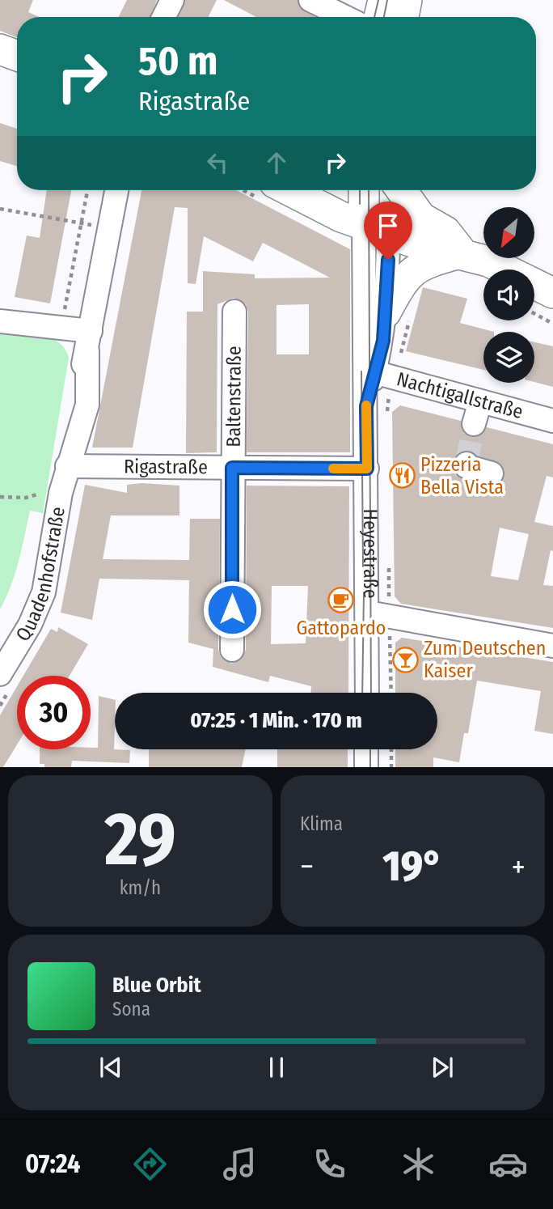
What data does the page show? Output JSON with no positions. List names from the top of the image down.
{
  "streets": {
    "main road": ["Heyestraße"],
    "street": [
      "Nachtigallstraße",
      "Baltenstraße",
      "Rigastraße",
      "Quadenhofstraße"
    ]
  },
  "crossings": [
    ["Nachtigallstraße", "Heyestraße"],
    ["Baltenstraße", "Rigastraße"],
    ["Rigastraße", "Heyestraße"],
    ["Rigastraße", "Quadenhofstraße"]
  ],
  "places": {
    "restaurant": ["Pizzeria Bella Vista"],
    "cafe": ["Gattopardo"],
    "bar": ["Zum Deutschen Kaiser"]
  },
  "north": "bottom left",
  "page": {
    "turn": ["50 m", "Rigastraße"],
    "limit": "30",
    "trip": "07:25 · 1 Min. · 170 m",
    "tile": [
      ["29", "km/h"],
      "Klima"
    ],
    "heat": ["−", "19°", "+"],
    "song": ["Blue Orbit", "Sona"],
    "tabs": "07:24"
  }
}
